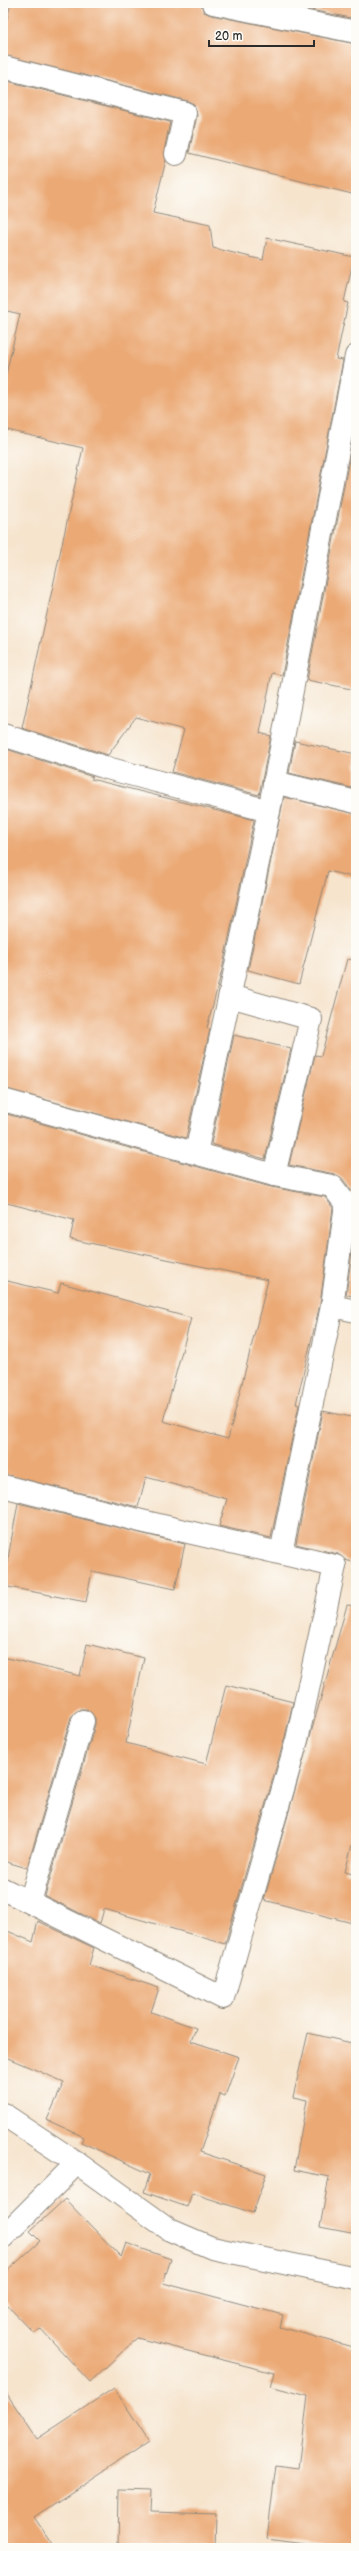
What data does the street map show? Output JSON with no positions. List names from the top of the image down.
{
  "scale_bar": "20 m"
}
